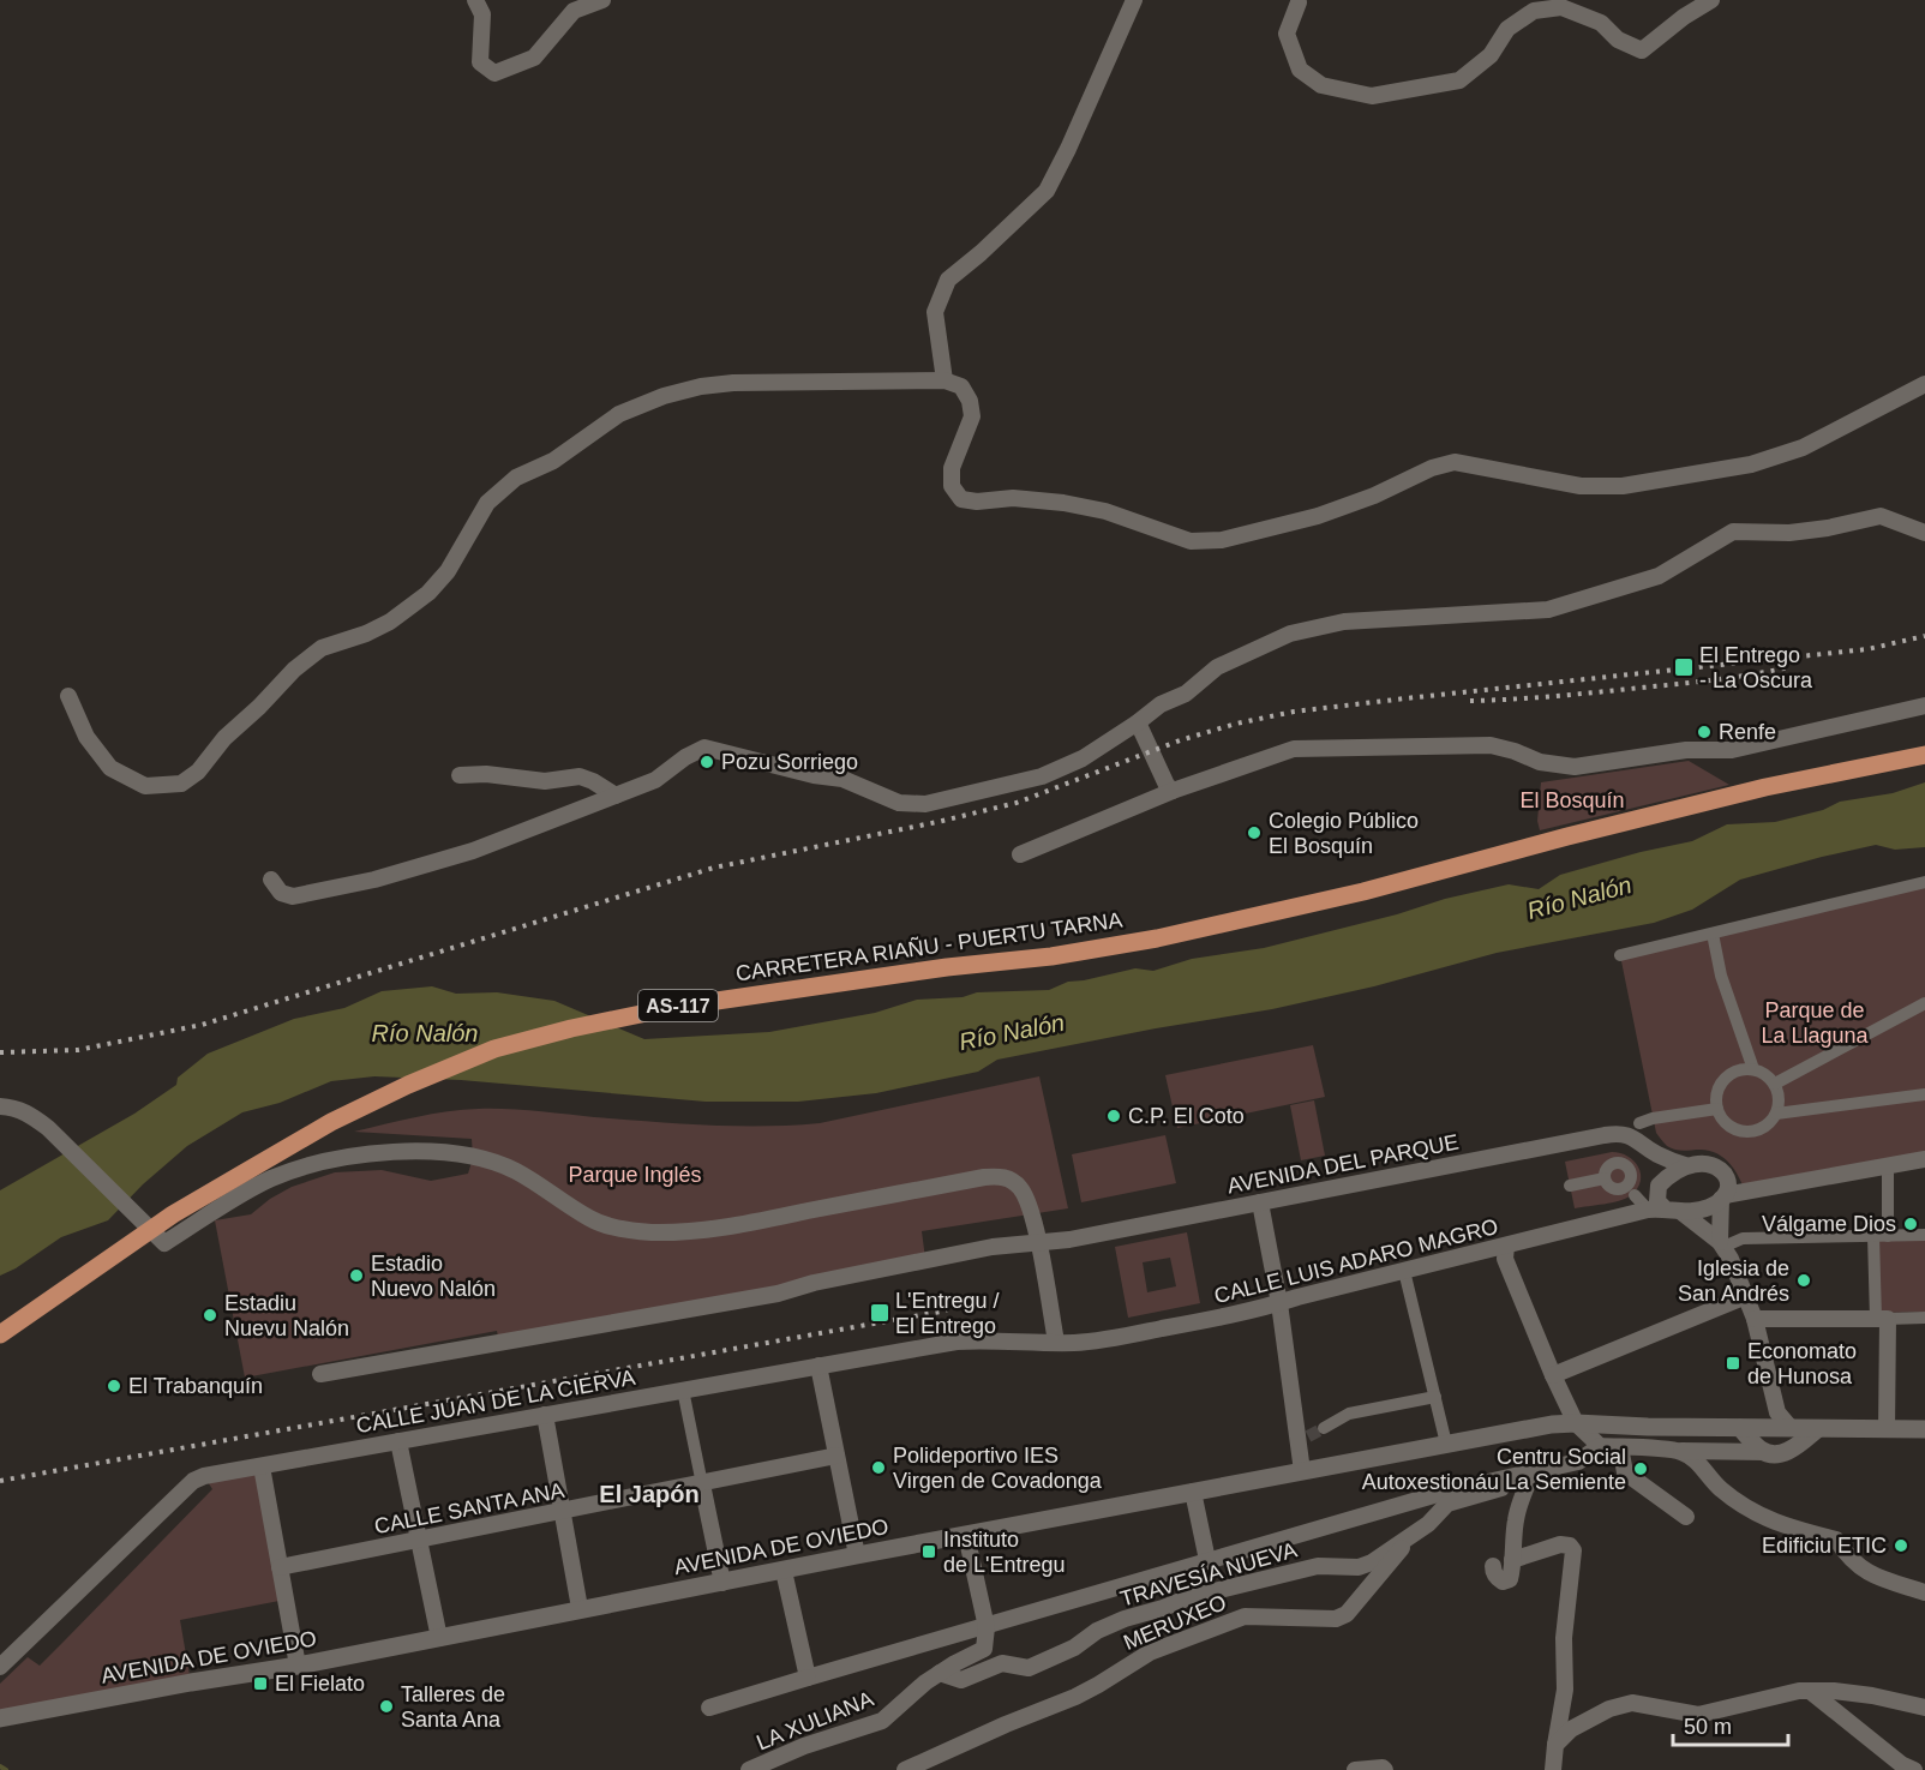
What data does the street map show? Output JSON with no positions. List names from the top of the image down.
{
  "streets": {
    "main road": ["CARRETERA RIAÑU - PUERTU TARNA", "AS-117"],
    "street": [
      "AVENIDA DEL PARQUE",
      "CALLE LUIS ADARO MAGRO",
      "CALLE JUAN DE LA CIERVA",
      "CALLE SANTA ANA",
      "AVENIDA DE OVIEDO",
      "TRAVESÍA NUEVA",
      "MERUXEO",
      "LA XULIANA"
    ]
  },
  "crossings": [
    ["AVENIDA DEL PARQUE", "CALLE LUIS ADARO MAGRO"],
    ["CALLE LUIS ADARO MAGRO", "CALLE JUAN DE LA CIERVA"],
    ["TRAVESÍA NUEVA", "MERUXEO"],
    ["TRAVESÍA NUEVA", "LA XULIANA"]
  ],
  "districts": ["El Japón"],
  "water": ["Río Nalón"],
  "parks": ["El Bosquín", "Parque de La Llaguna", "Parque Inglés"],
  "places": {
    "transit": [
      "El Entrego - La Oscura",
      "L'Entregu / El Entrego",
      "Economato de Hunosa",
      "Instituto de L'Entregu",
      "El Fielato"
    ],
    "other": [
      "Renfe",
      "Pozu Sorriego",
      "Colegio Público El Bosquín",
      "C.P. El Coto",
      "Válgame Dios",
      "Estadio Nuevo Nalón",
      "Iglesia de San Andrés",
      "Estadiu Nuevu Nalón",
      "El Trabanquín",
      "Polideportivo IES Virgen de Covadonga",
      "Centru Social Autoxestionáu La Semiente",
      "Edificiu ETIC",
      "Talleres de Santa Ana"
    ]
  },
  "scale_bar": "50 m"
}
